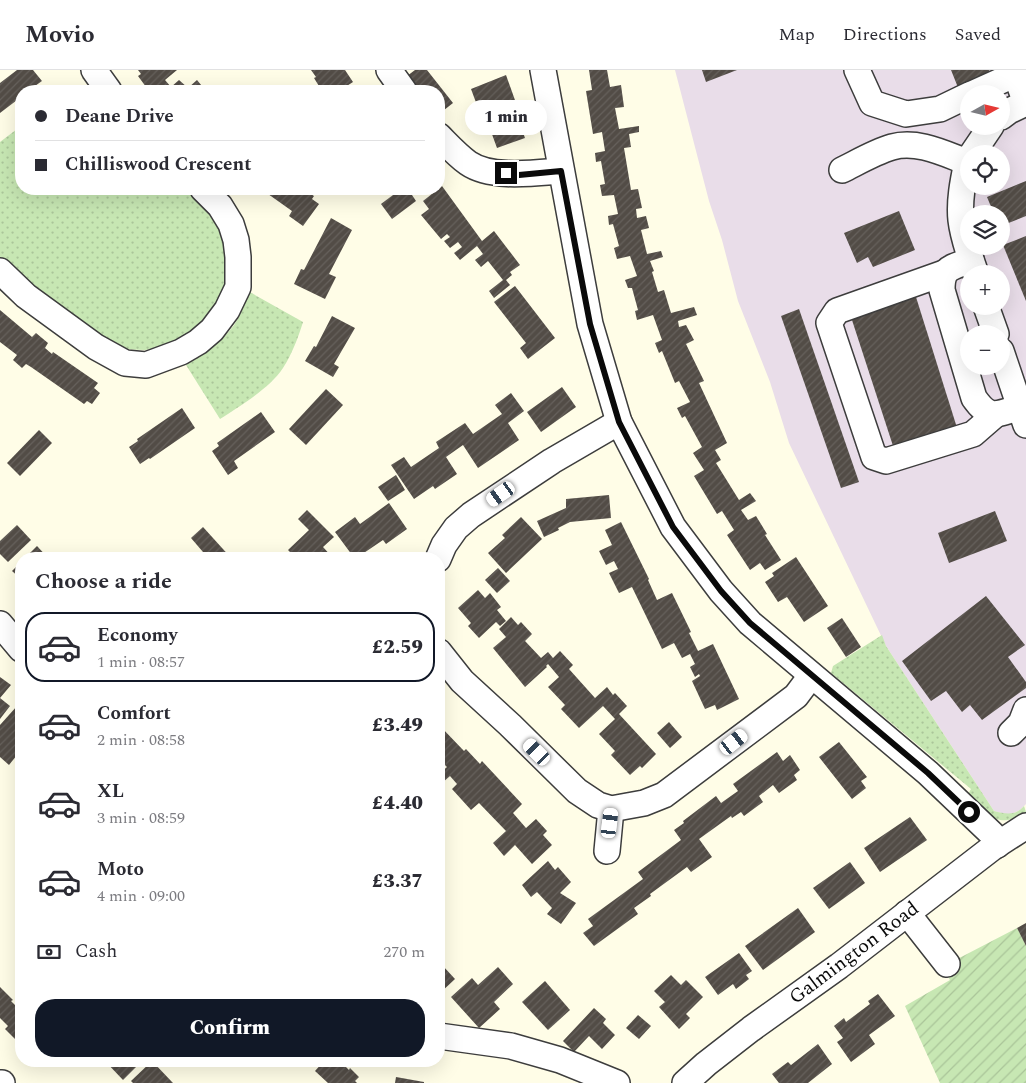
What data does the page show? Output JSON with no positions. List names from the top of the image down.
{
  "streets": {
    "street": ["Galmington Road"]
  },
  "north": "right",
  "page": {
    "header": "Movio",
    "nav": ["Map", "Directions", "Saved"],
    "map_buttons": ["+", "−"],
    "banner": ["Deane Drive", "Chilliswood Crescent"],
    "bubble": "1 min",
    "heading": "Choose a ride",
    "list": [
      {
        "name": "Economy",
        "note": "1 min · 08:57",
        "value": "£2.59"
      },
      {
        "name": "Comfort",
        "note": "2 min · 08:58",
        "value": "£3.49"
      },
      {
        "name": "XL",
        "note": "3 min · 08:59",
        "value": "£4.40"
      },
      {
        "name": "Moto",
        "note": "4 min · 09:00",
        "value": "£3.37"
      }
    ],
    "pay": ["Cash", "270 m"],
    "buttons": "Confirm"
  }
}
